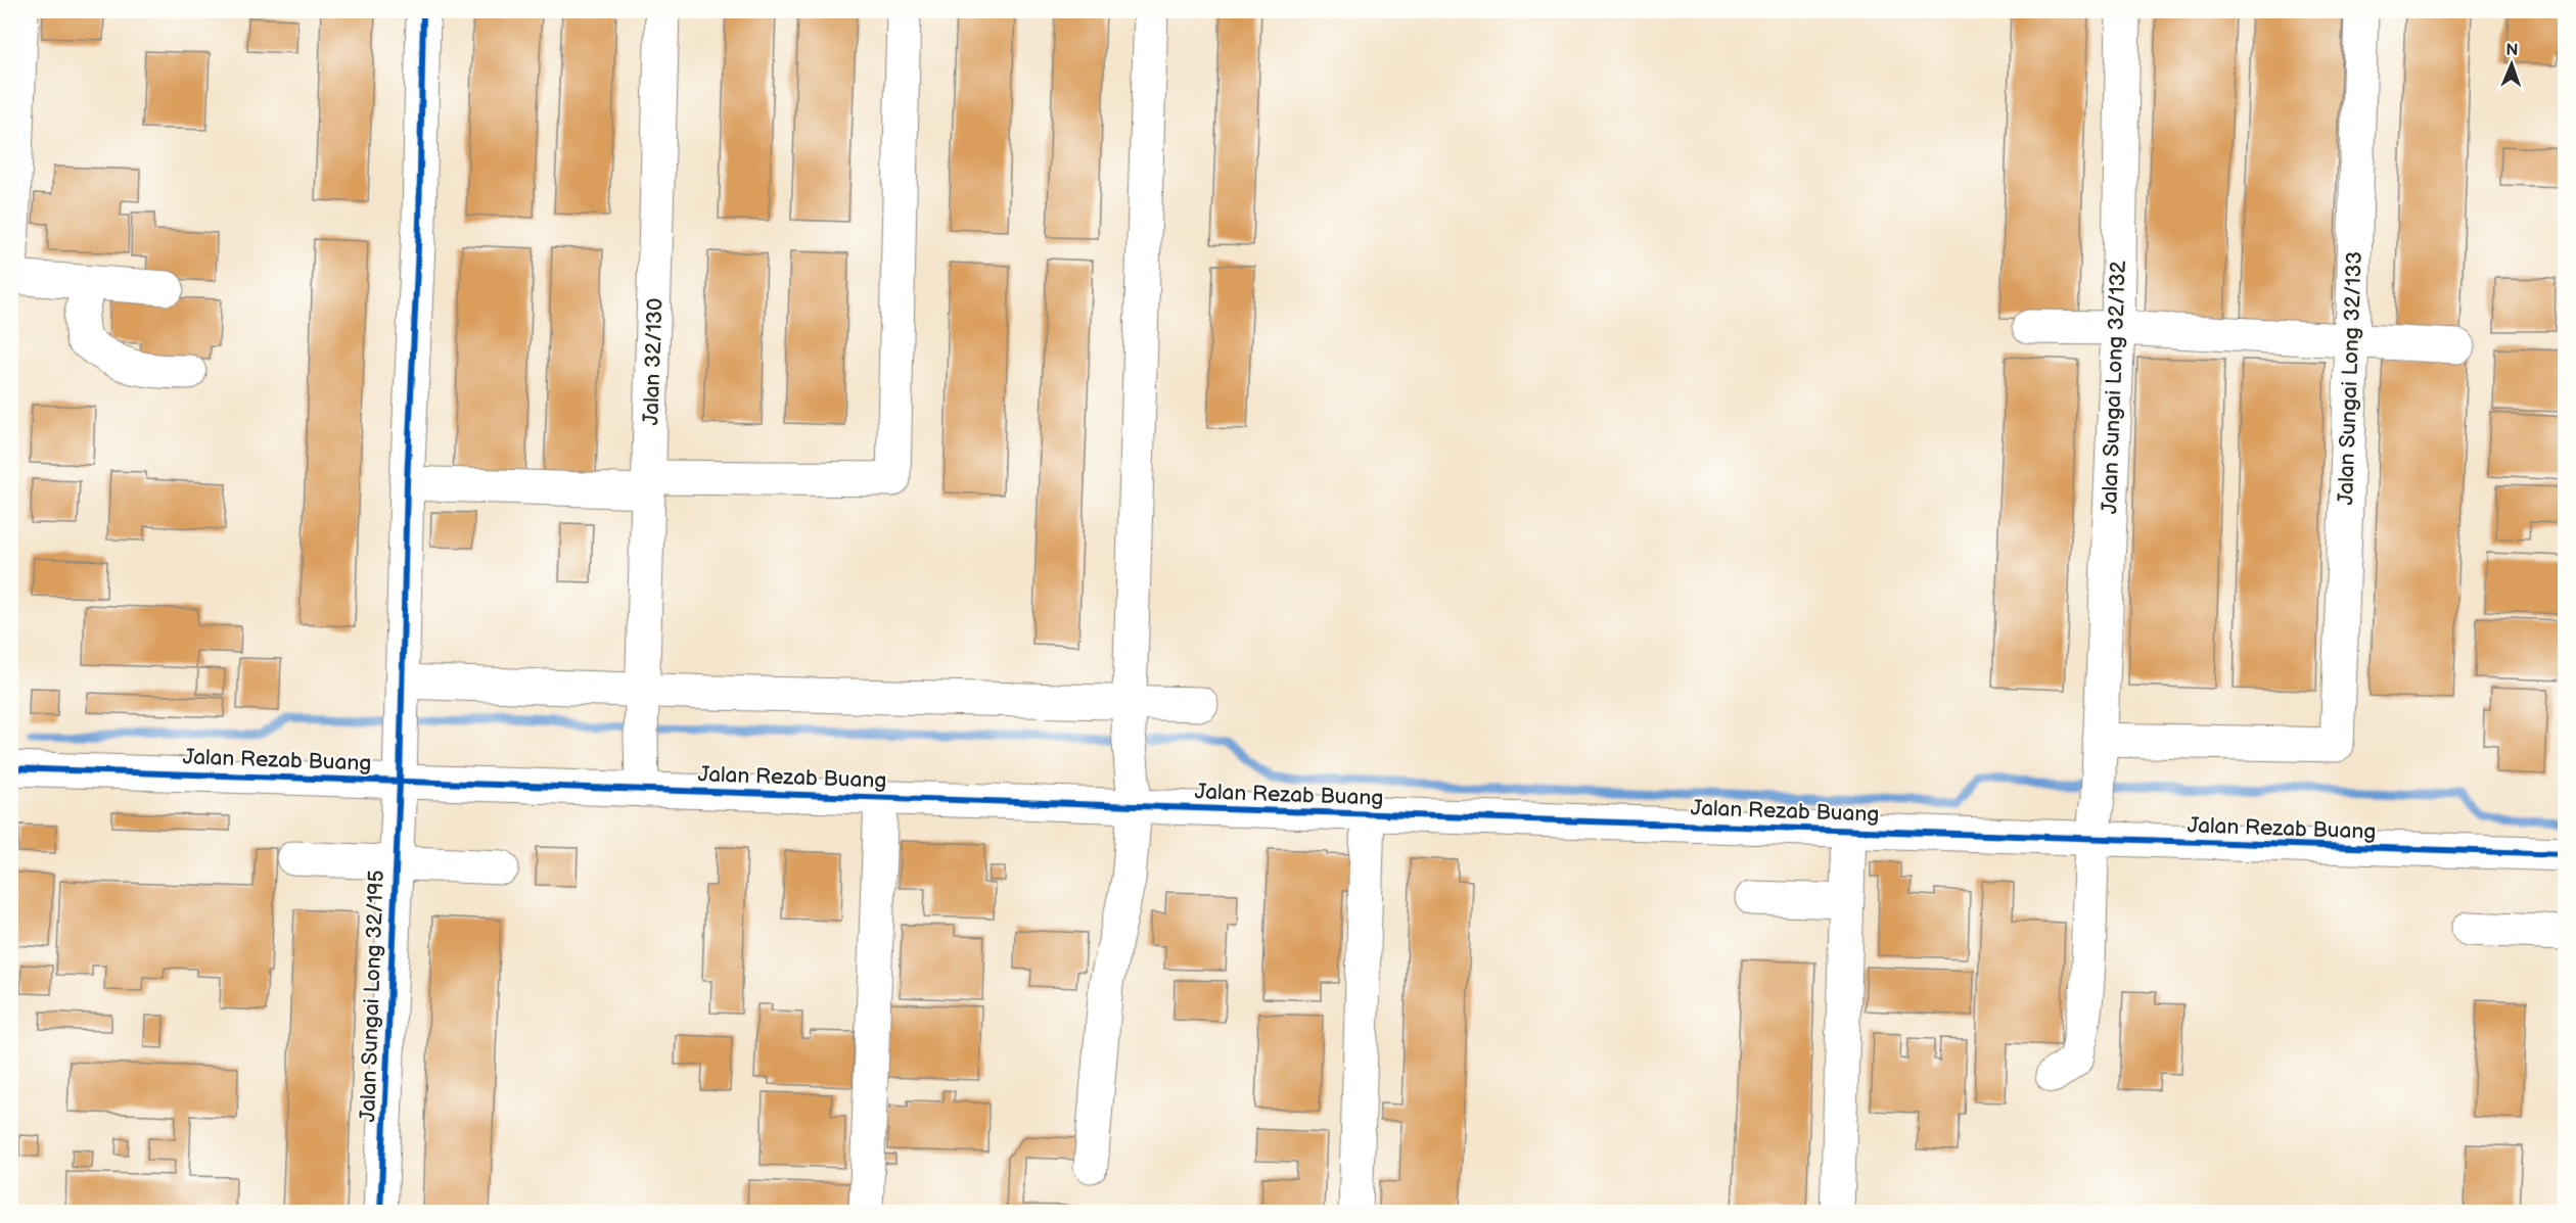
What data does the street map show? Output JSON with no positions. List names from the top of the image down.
{
  "streets": {
    "street": [
      "Jalan 32/130",
      "Jalan Sungai Long 32/133",
      "Jalan Sungai Long 32/132",
      "Jalan Rezab Buang",
      "Jalan Sungai Long 32/195"
    ]
  },
  "crossings": [
    ["Jalan 32/130", "Jalan Rezab Buang"],
    ["Jalan Sungai Long 32/133", "Jalan Sungai Long 32/132"],
    ["Jalan Sungai Long 32/132", "Jalan Rezab Buang"],
    ["Jalan Rezab Buang", "Jalan Sungai Long 32/195"]
  ],
  "north": "top"
}
